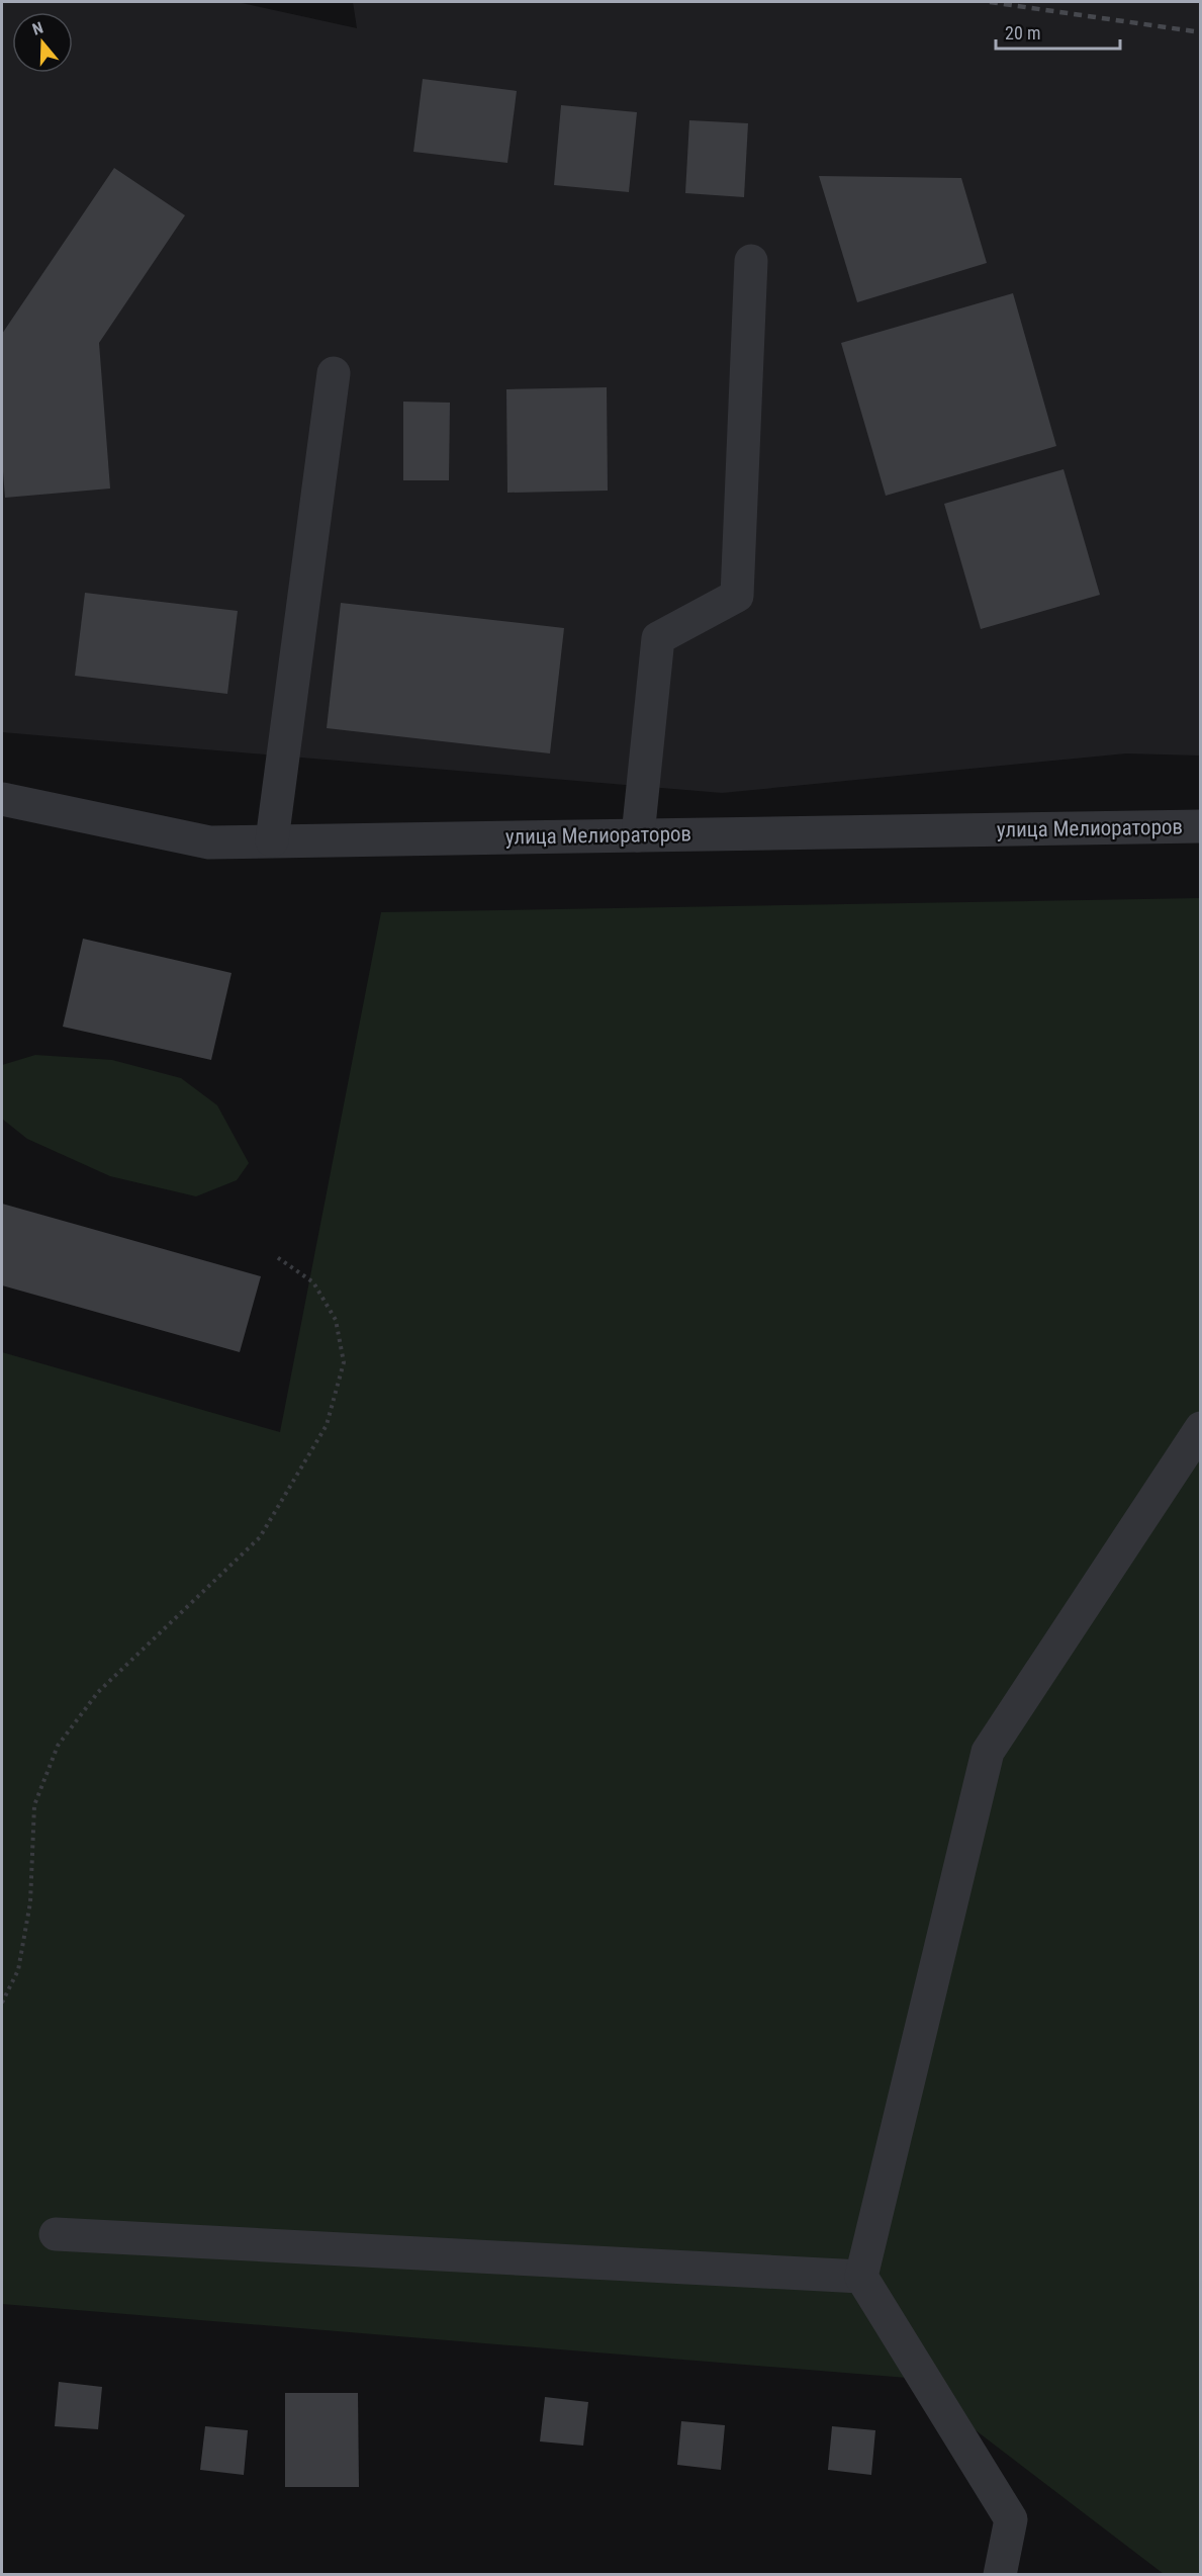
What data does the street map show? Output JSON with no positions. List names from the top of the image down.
{
  "streets": {
    "street": ["улица Мелиораторов"]
  },
  "scale_bar": "20 m",
  "north": "top"
}
